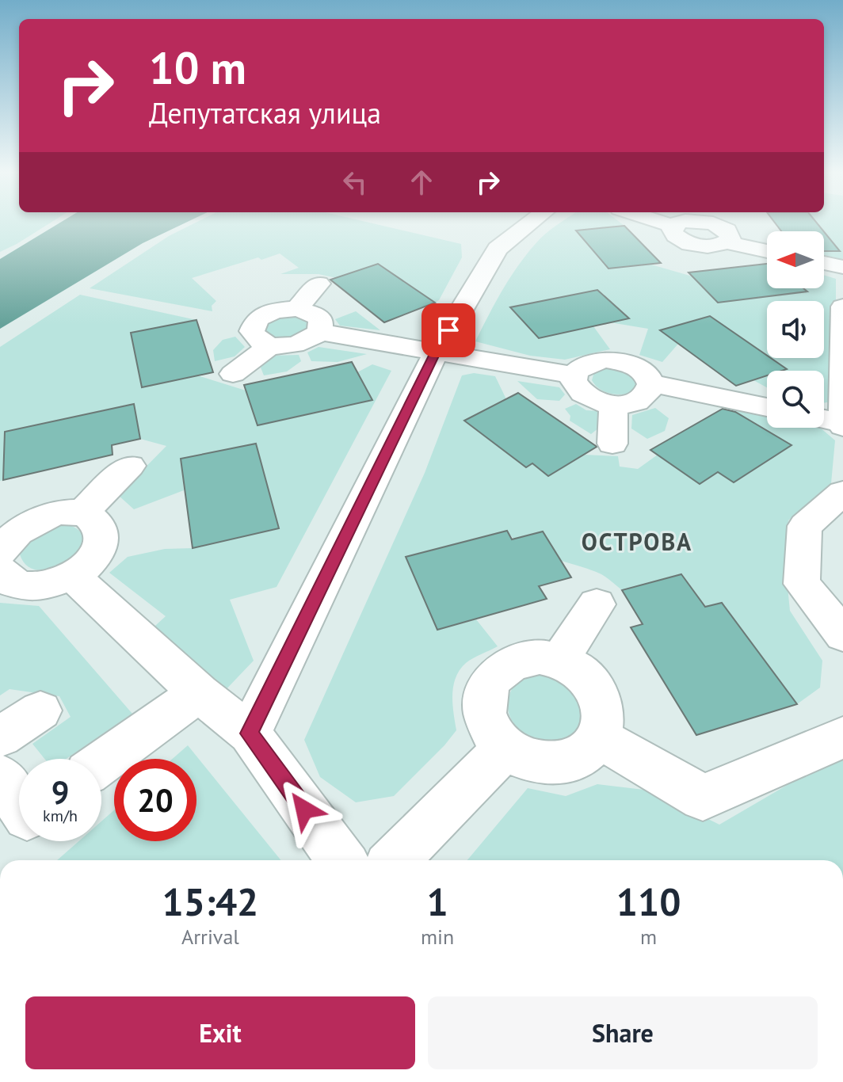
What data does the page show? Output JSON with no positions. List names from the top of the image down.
{
  "districts": ["ОСТРОВА"],
  "north": "left",
  "page": {
    "turn": ["10 m", "Депутатская улица"],
    "speed": "9 km/h",
    "limit": "20",
    "eta": [
      "15:42",
      "Arrival",
      "1",
      "min",
      "110",
      "m"
    ],
    "buttons": ["Exit", "Share"]
  }
}
